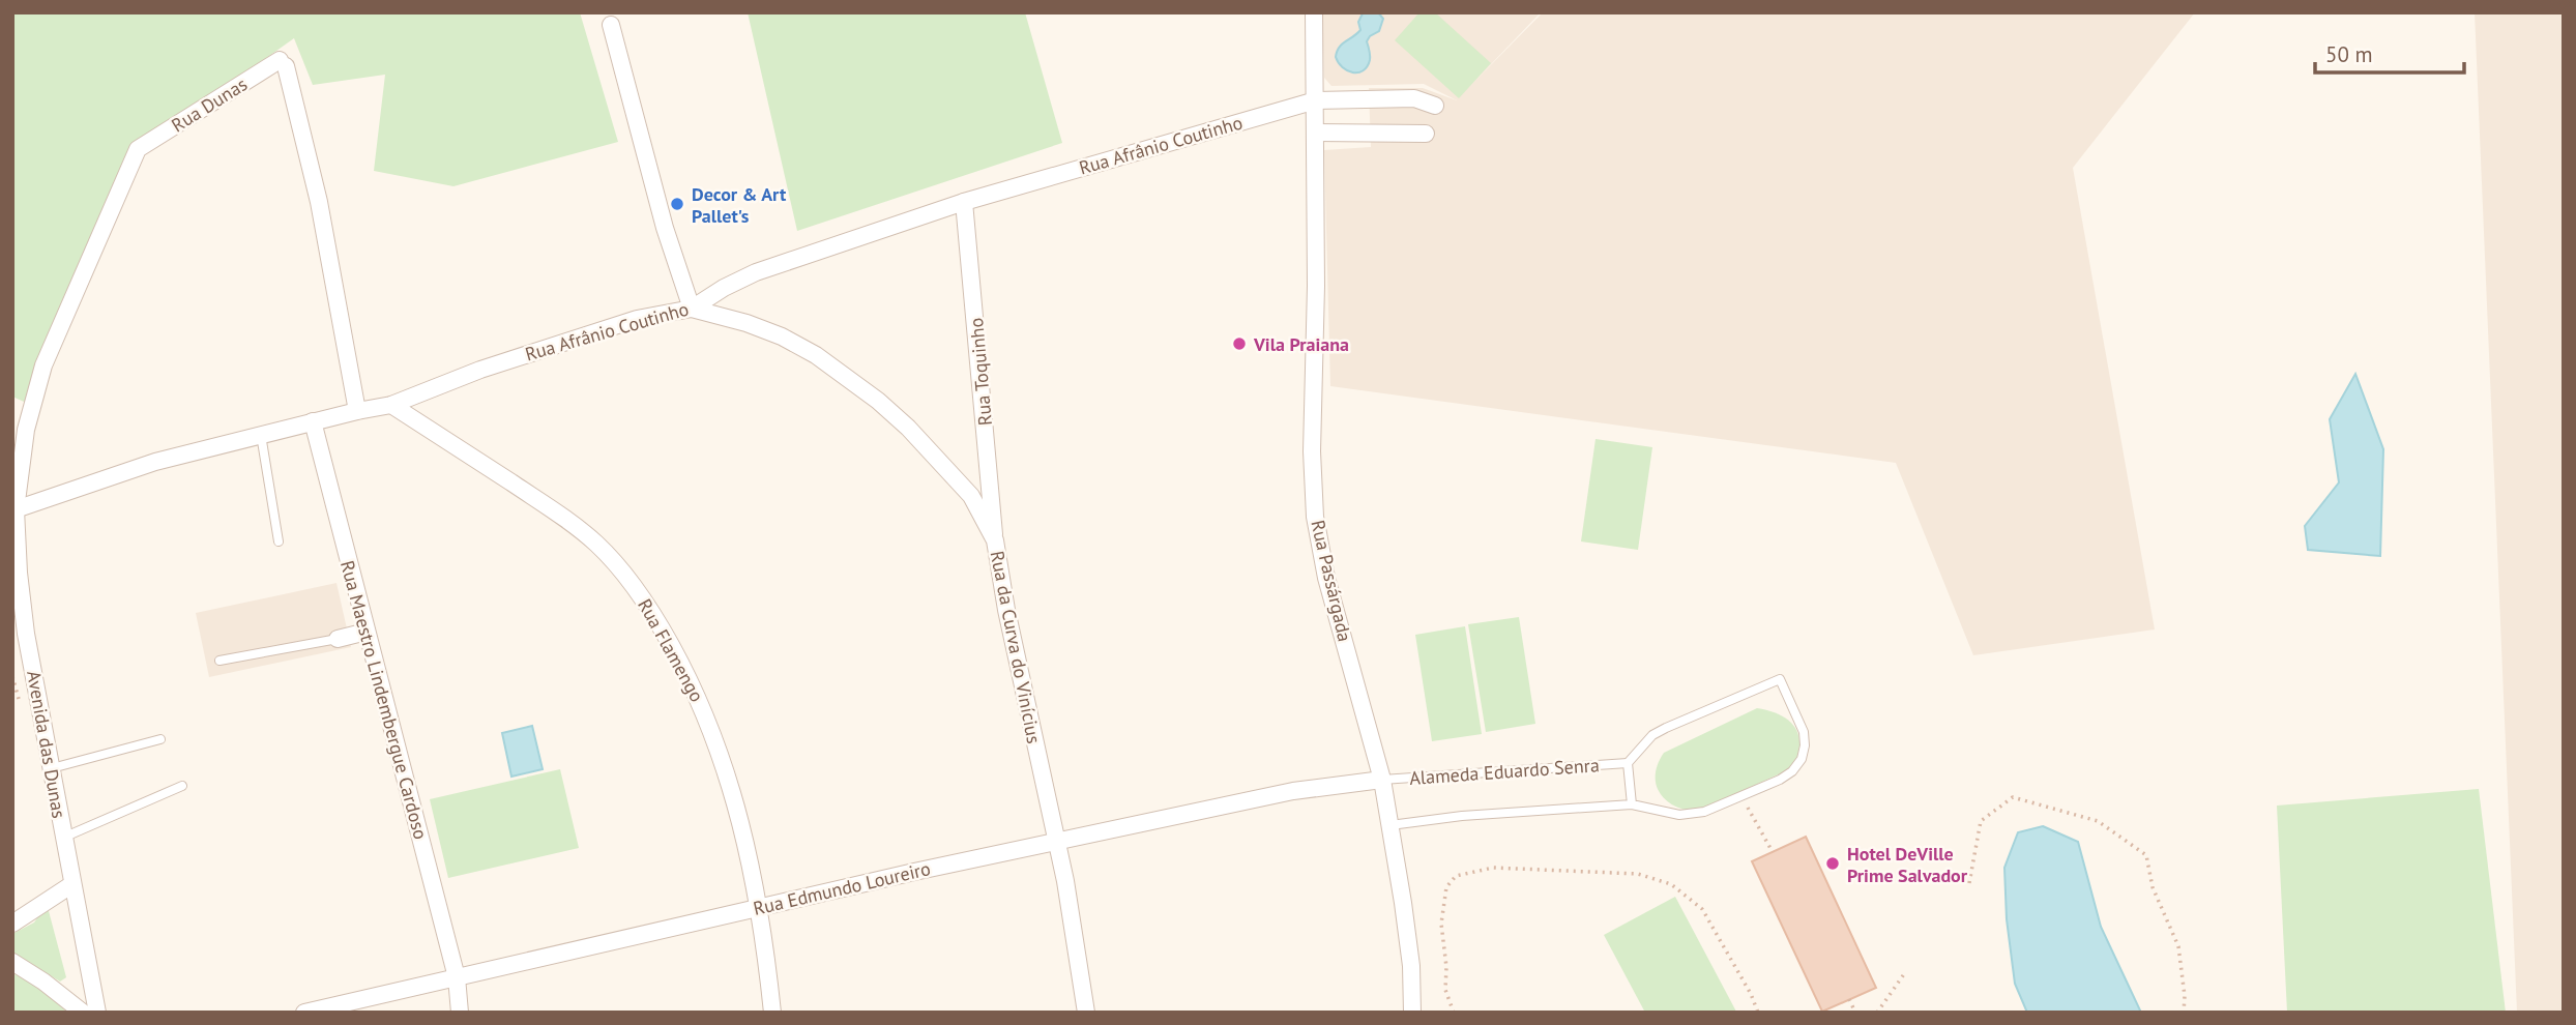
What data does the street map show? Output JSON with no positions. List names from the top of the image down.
{
  "streets": {
    "street": [
      "Rua Dunas",
      "Rua Afrânio Coutinho",
      "Rua Toquinho",
      "Rua Passárgada",
      "Rua da Curva do Vinícius",
      "Rua Flamengo",
      "Rua Maestro Lindembergue Cardoso",
      "Avenida das Dunas",
      "Rua Edmundo Loureiro"
    ],
    "lane": ["Alameda Eduardo Senra"]
  },
  "crossings": [
    ["Rua Dunas", "Rua Afrânio Coutinho"],
    ["Rua Dunas", "Avenida das Dunas"],
    ["Rua Afrânio Coutinho", "Rua Toquinho"],
    ["Rua Afrânio Coutinho", "Rua Passárgada"],
    ["Rua Afrânio Coutinho", "Rua da Curva do Vinícius"],
    ["Rua Afrânio Coutinho", "Rua Flamengo"],
    ["Rua Afrânio Coutinho", "Rua Maestro Lindembergue Cardoso"],
    ["Rua Afrânio Coutinho", "Avenida das Dunas"],
    ["Rua Toquinho", "Rua da Curva do Vinícius"],
    ["Rua Passárgada", "Alameda Eduardo Senra"],
    ["Rua Passárgada", "Rua Edmundo Loureiro"],
    ["Rua da Curva do Vinícius", "Rua Edmundo Loureiro"],
    ["Rua Flamengo", "Rua Edmundo Loureiro"],
    ["Rua Maestro Lindembergue Cardoso", "Rua Edmundo Loureiro"],
    ["Alameda Eduardo Senra", "Rua Edmundo Loureiro"]
  ],
  "places": ["Decor & Art Pallet's", "Vila Praiana", "Hotel DeVille Prime Salvador"],
  "scale_bar": "50 m"
}
